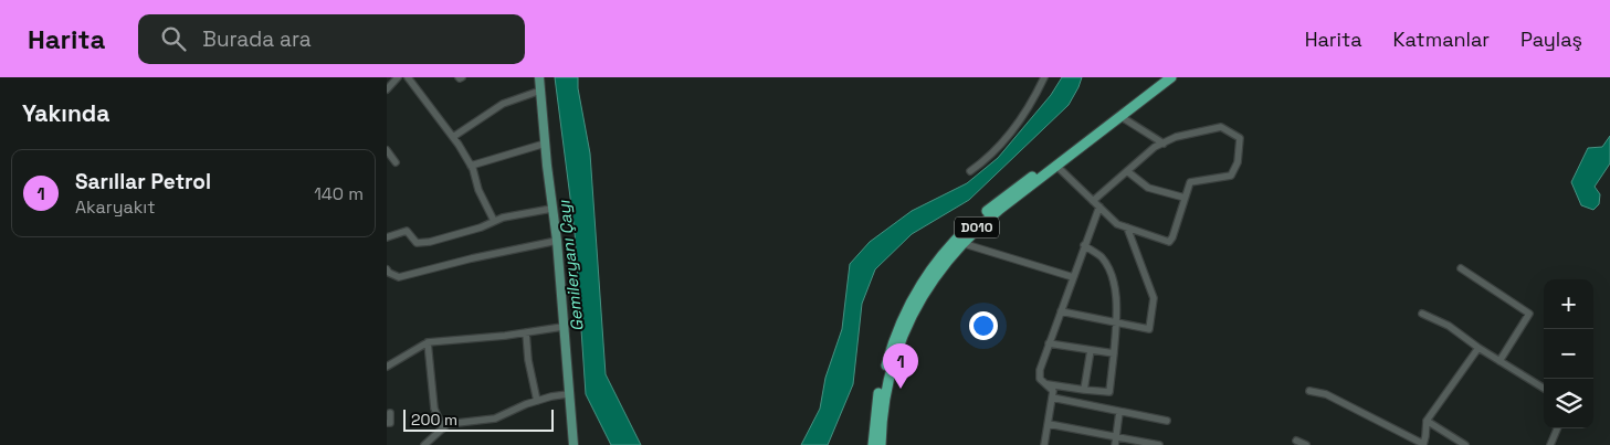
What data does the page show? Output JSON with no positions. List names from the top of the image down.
{
  "streets": {
    "highway": ["D010"]
  },
  "water": ["Gemileryanı Çayı"],
  "scale_bar": "200 m",
  "page": {
    "header": "Harita",
    "search": "Burada ara",
    "nav": ["Harita", "Katmanlar", "Paylaş"],
    "heading": "Yakında",
    "list": [
      {
        "mark": "1",
        "name": "Sarıllar Petrol",
        "note": "Akaryakıt",
        "value": "140 m"
      }
    ],
    "map_buttons": ["+", "−"],
    "pins": "1",
    "scale": "200 m"
  }
}
